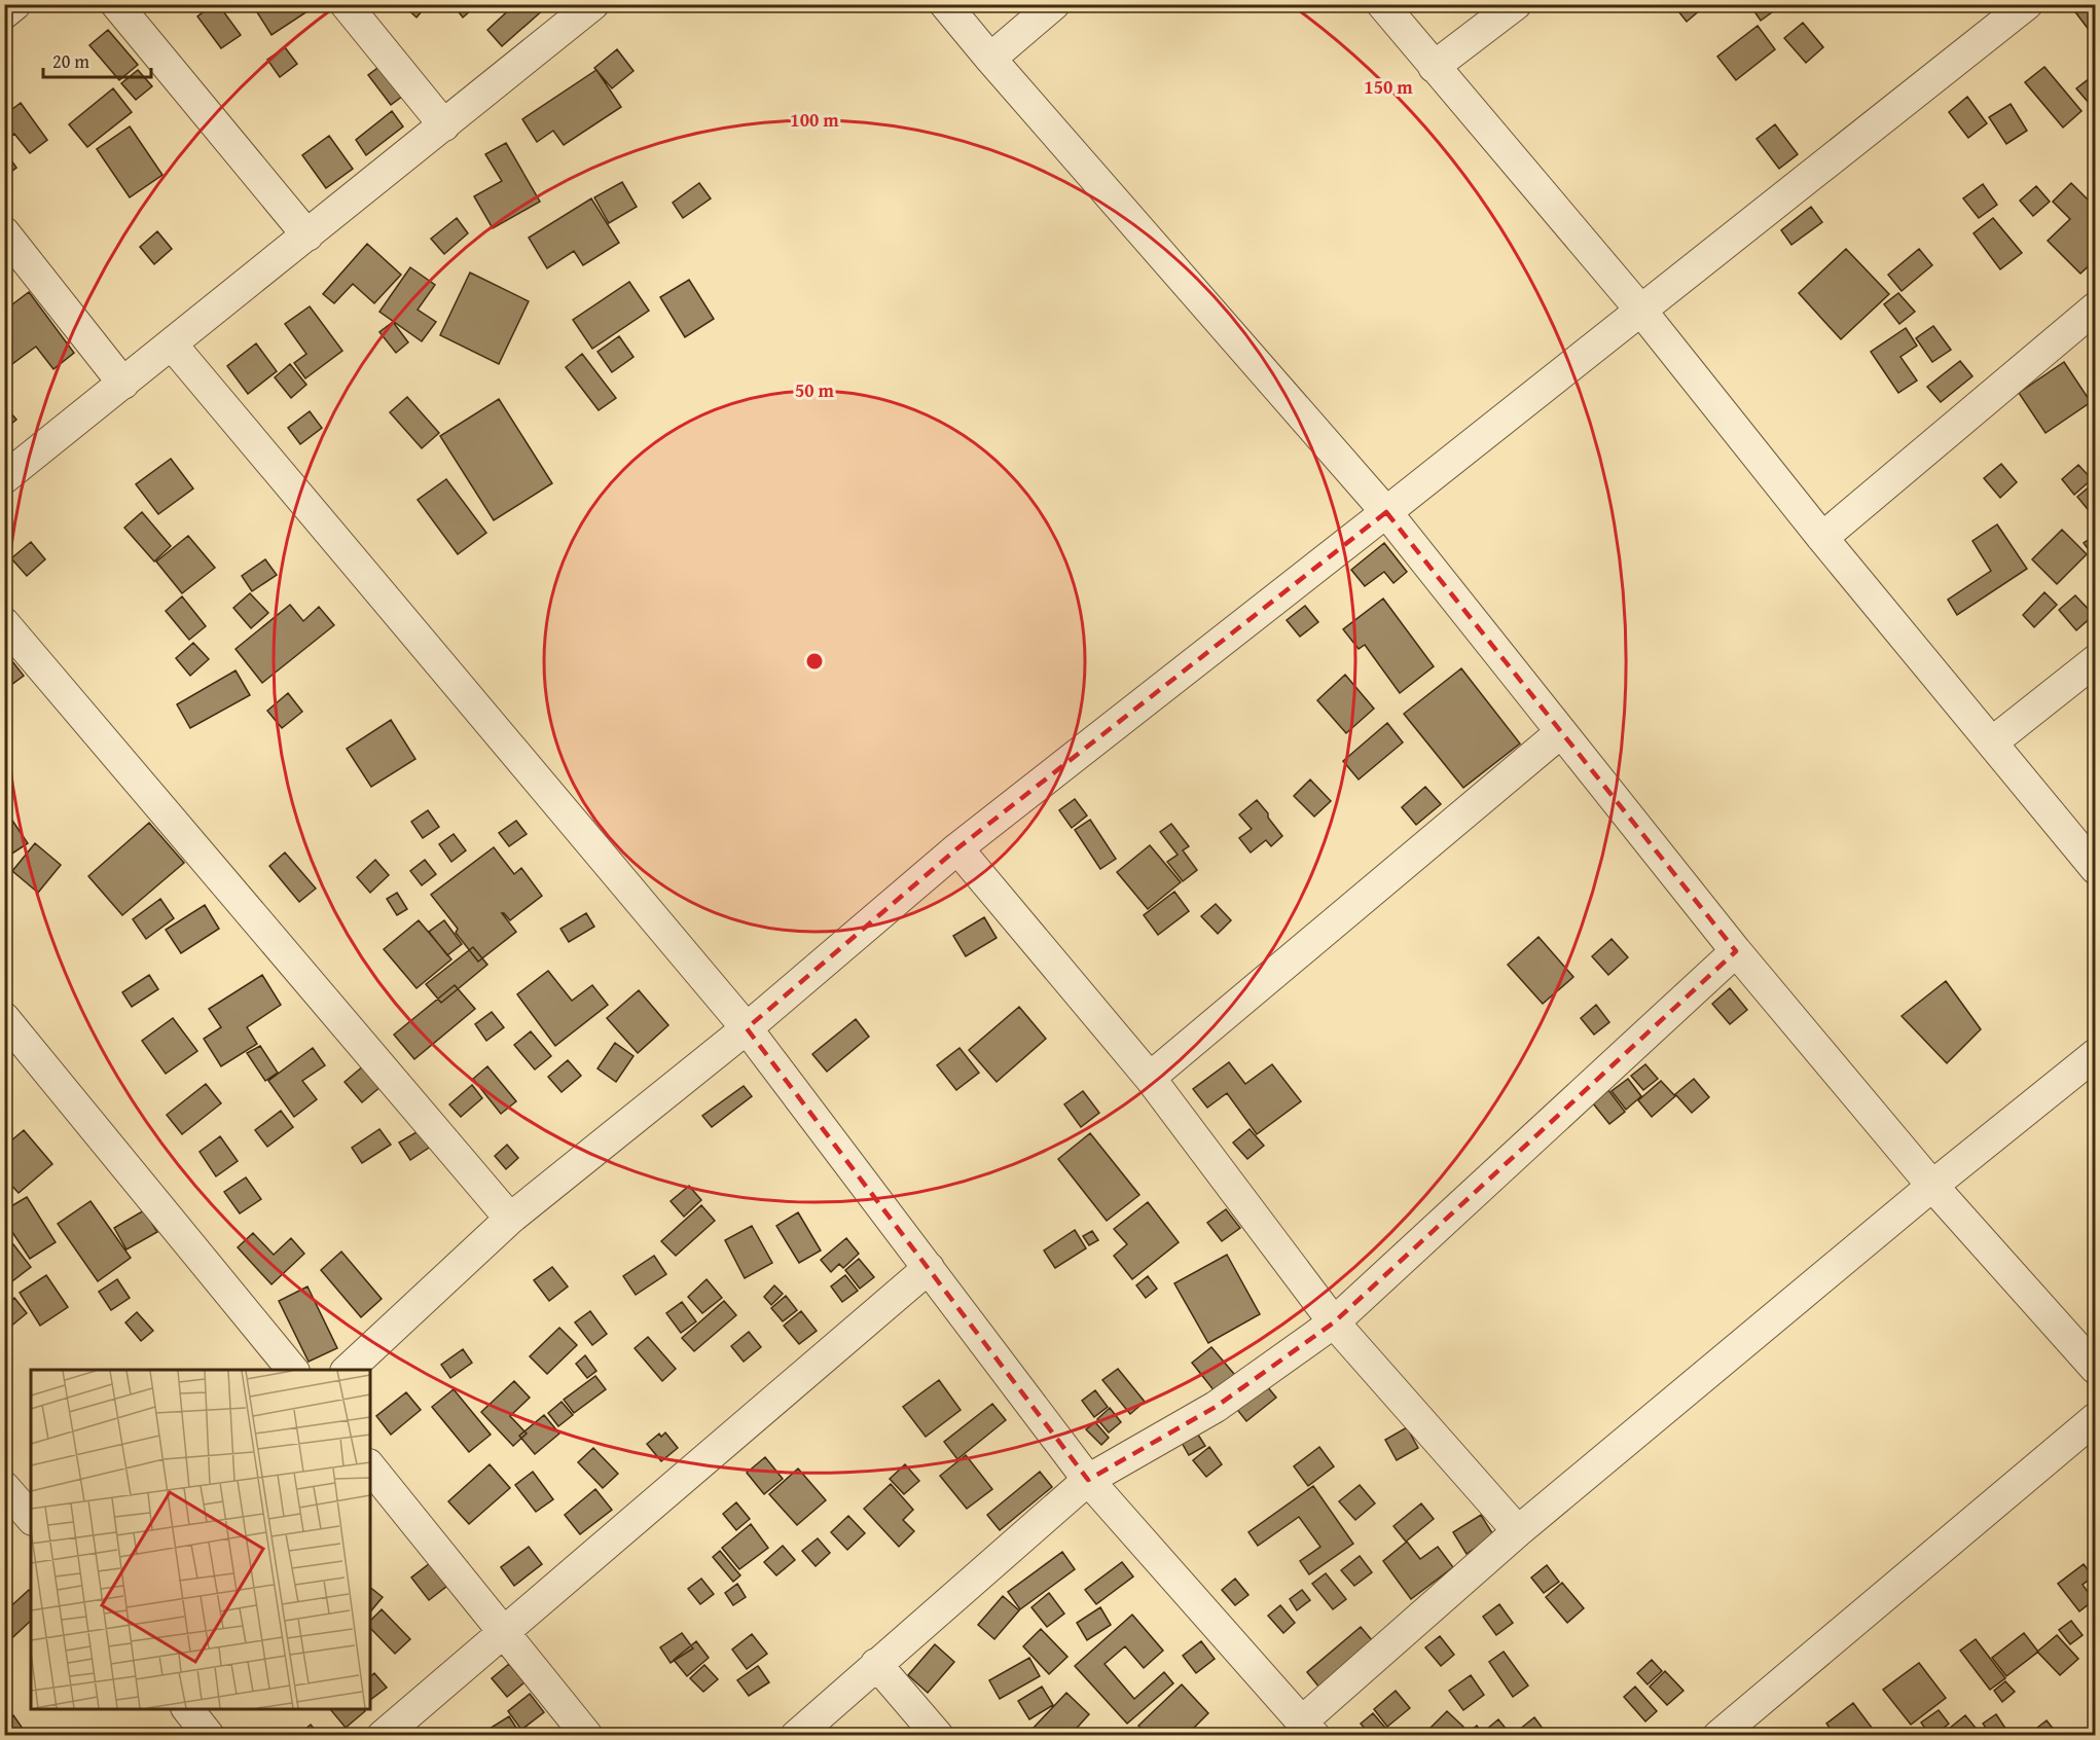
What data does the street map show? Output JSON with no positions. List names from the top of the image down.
{
  "scale_bar": "20 m",
  "rings": ["150 m", "100 m", "50 m"]
}
